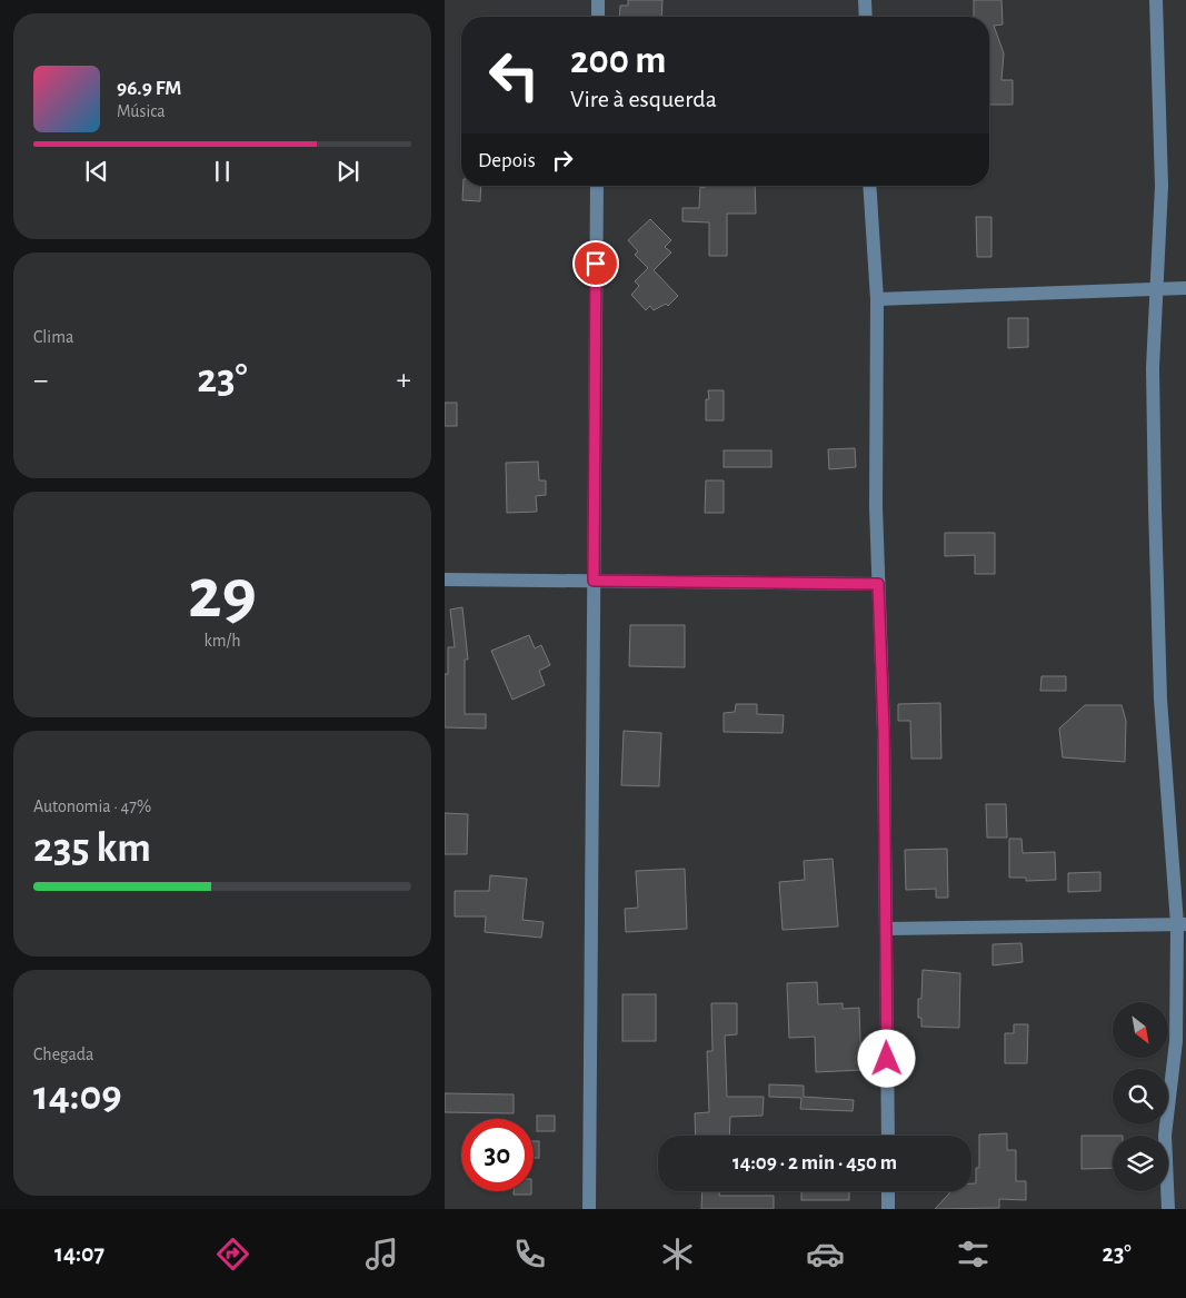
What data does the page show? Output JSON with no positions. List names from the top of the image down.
{
  "north": "bottom right",
  "page": {
    "turn": ["200 m", "Vire à esquerda"],
    "song": ["96.9 FM", "Música"],
    "then": "Depois",
    "tile": [
      "Clima",
      ["29", "km/h"],
      ["Autonomia · 47%", "235 km"],
      ["Chegada", "14:09"]
    ],
    "heat": ["−", "23°", "+"],
    "limit": "30",
    "trip": "14:09 · 2 min · 450 m",
    "tabs": ["14:07", "23°"]
  }
}
